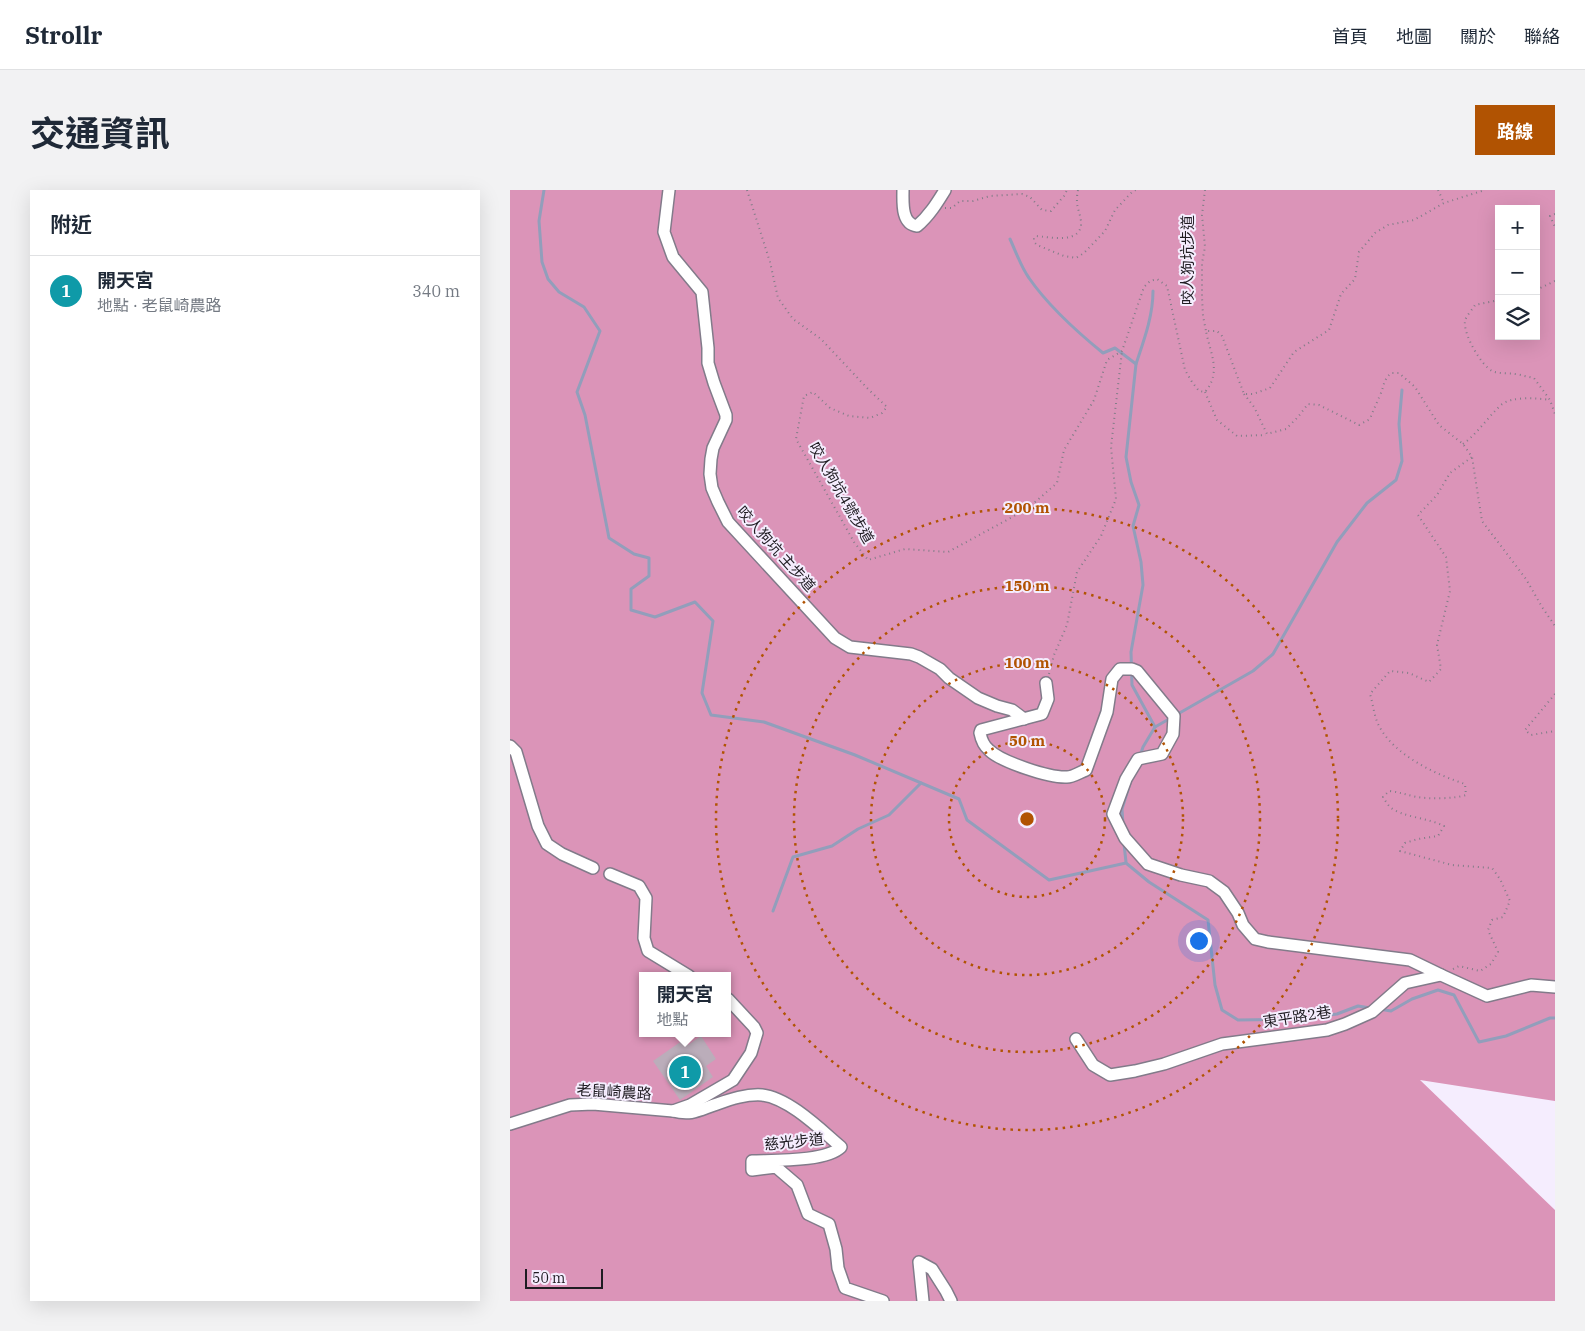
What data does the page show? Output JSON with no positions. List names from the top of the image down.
{
  "streets": {
    "street": [
      "咬人狗坑 主步道",
      "東平路2巷",
      "老鼠崎農路",
      "慈光步道"
    ],
    "path": ["咬人狗坑步道", "咬人狗坑4號步道"]
  },
  "crossings": [
    ["咬人狗坑步道", "咬人狗坑4號步道"],
    ["老鼠崎農路", "慈光步道"]
  ],
  "scale_bar": "50 m",
  "page": {
    "header": "Strollr",
    "nav": [
      "首頁",
      "地圖",
      "關於",
      "聯絡"
    ],
    "title": "交通資訊",
    "buttons": "路線",
    "heading": "附近",
    "map_buttons": ["+", "−"],
    "list": [
      {
        "mark": "1",
        "name": "開天宮",
        "note": "地點 · 老鼠崎農路",
        "value": "340 m"
      }
    ],
    "popup": ["開天宮", "地點"],
    "pins": "1",
    "scale": "50 m"
  },
  "rings": [
    "200 m",
    "150 m",
    "100 m",
    "50 m"
  ]
}
